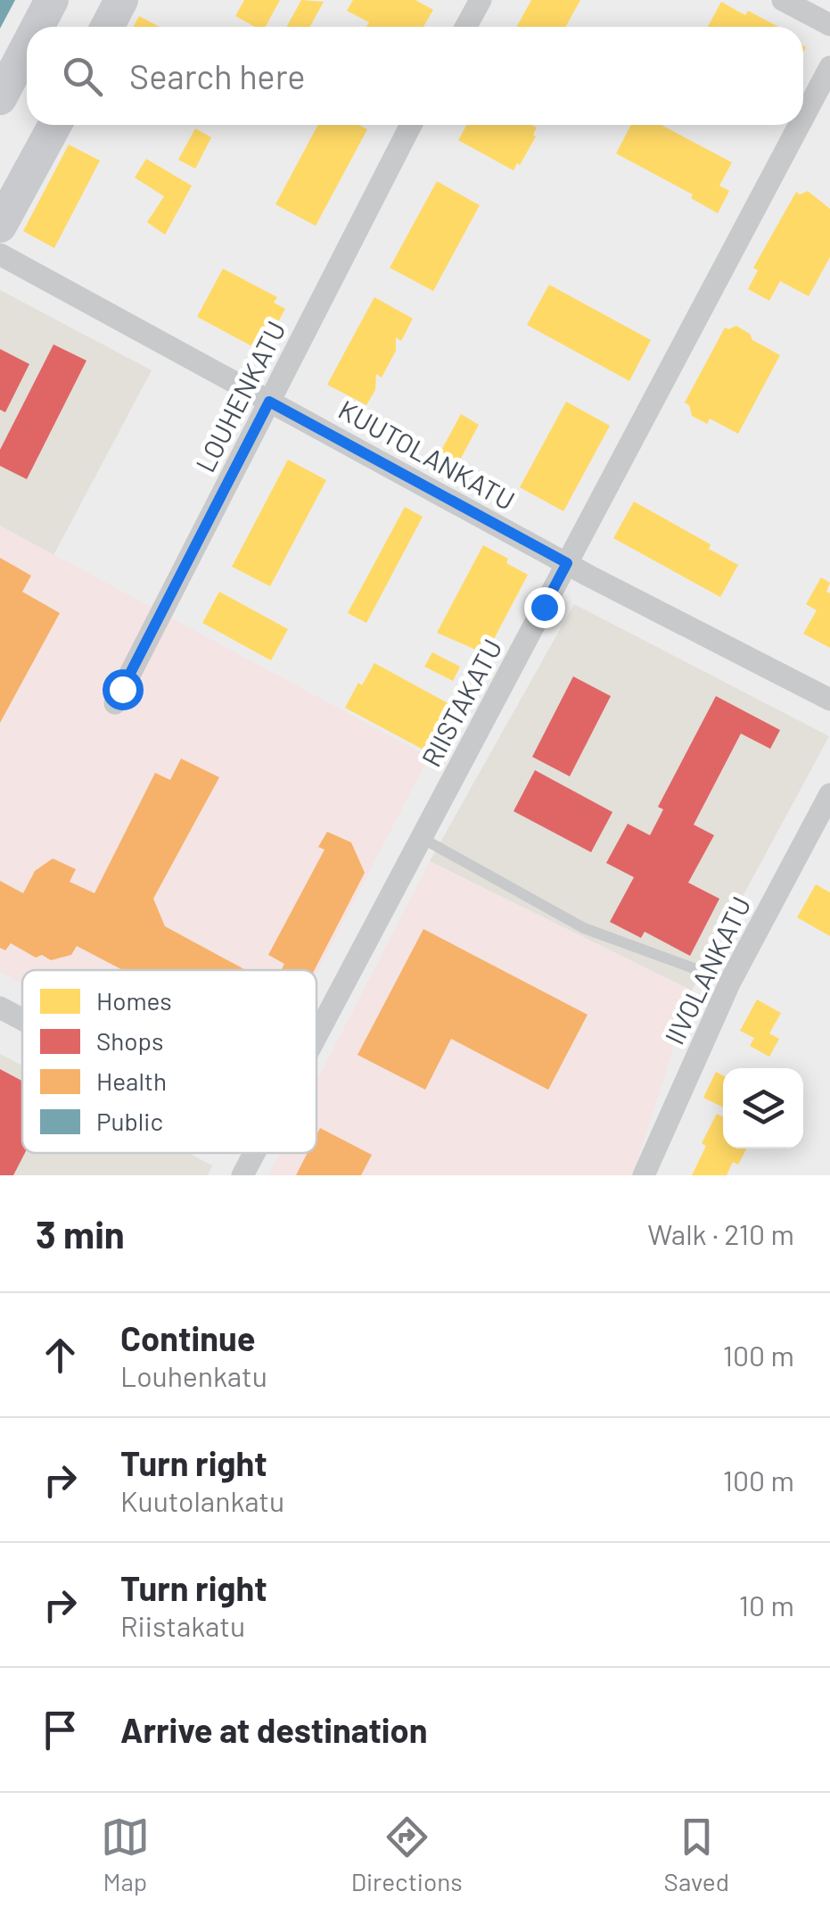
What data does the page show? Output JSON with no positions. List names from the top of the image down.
{
  "streets": {
    "street": [
      "LOUHENKATU",
      "KUUTOLANKATU",
      "RIISTAKATU",
      "IIVOLANKATU"
    ]
  },
  "crossings": [
    ["LOUHENKATU", "KUUTOLANKATU"],
    ["KUUTOLANKATU", "RIISTAKATU"]
  ],
  "legend": [
    "Homes",
    "Shops",
    "Health",
    "Public"
  ],
  "page": {
    "search": "Search here",
    "heading": ["3 min", "Walk · 210 m"],
    "list": [
      ["Continue", "Louhenkatu", "100 m"],
      ["Turn right", "Kuutolankatu", "100 m"],
      ["Turn right", "Riistakatu", "10 m"],
      "Arrive at destination"
    ],
    "nav": ["Map", "Directions", "Saved"]
  }
}
